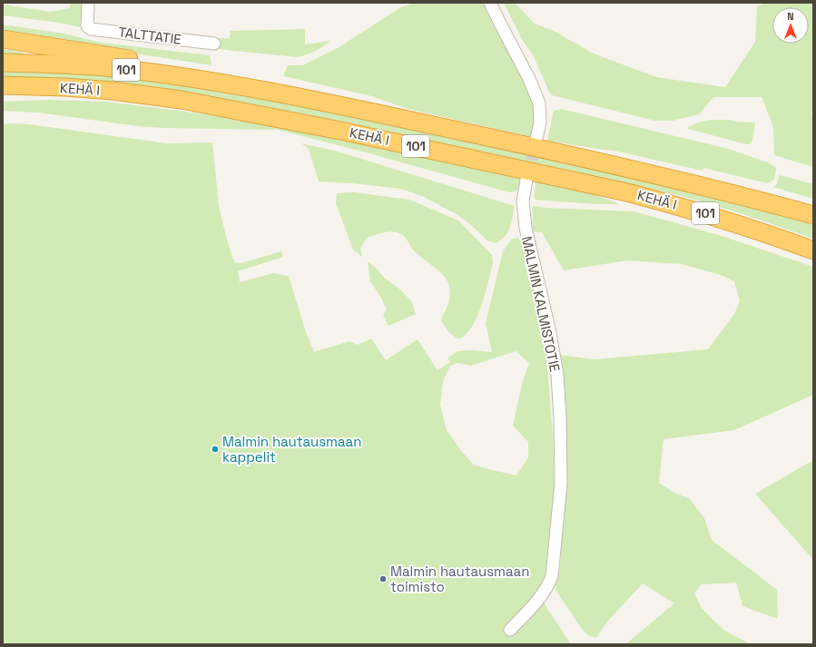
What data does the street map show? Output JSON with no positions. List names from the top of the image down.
{
  "streets": {
    "highway": ["101", "KEHÄ I"],
    "street": ["TALTTATIE", "MALMIN KALMISTOTIE"]
  },
  "places": ["Malmin hautausmaan kappelit", "Malmin hautausmaan toimisto"],
  "north": "top"
}
